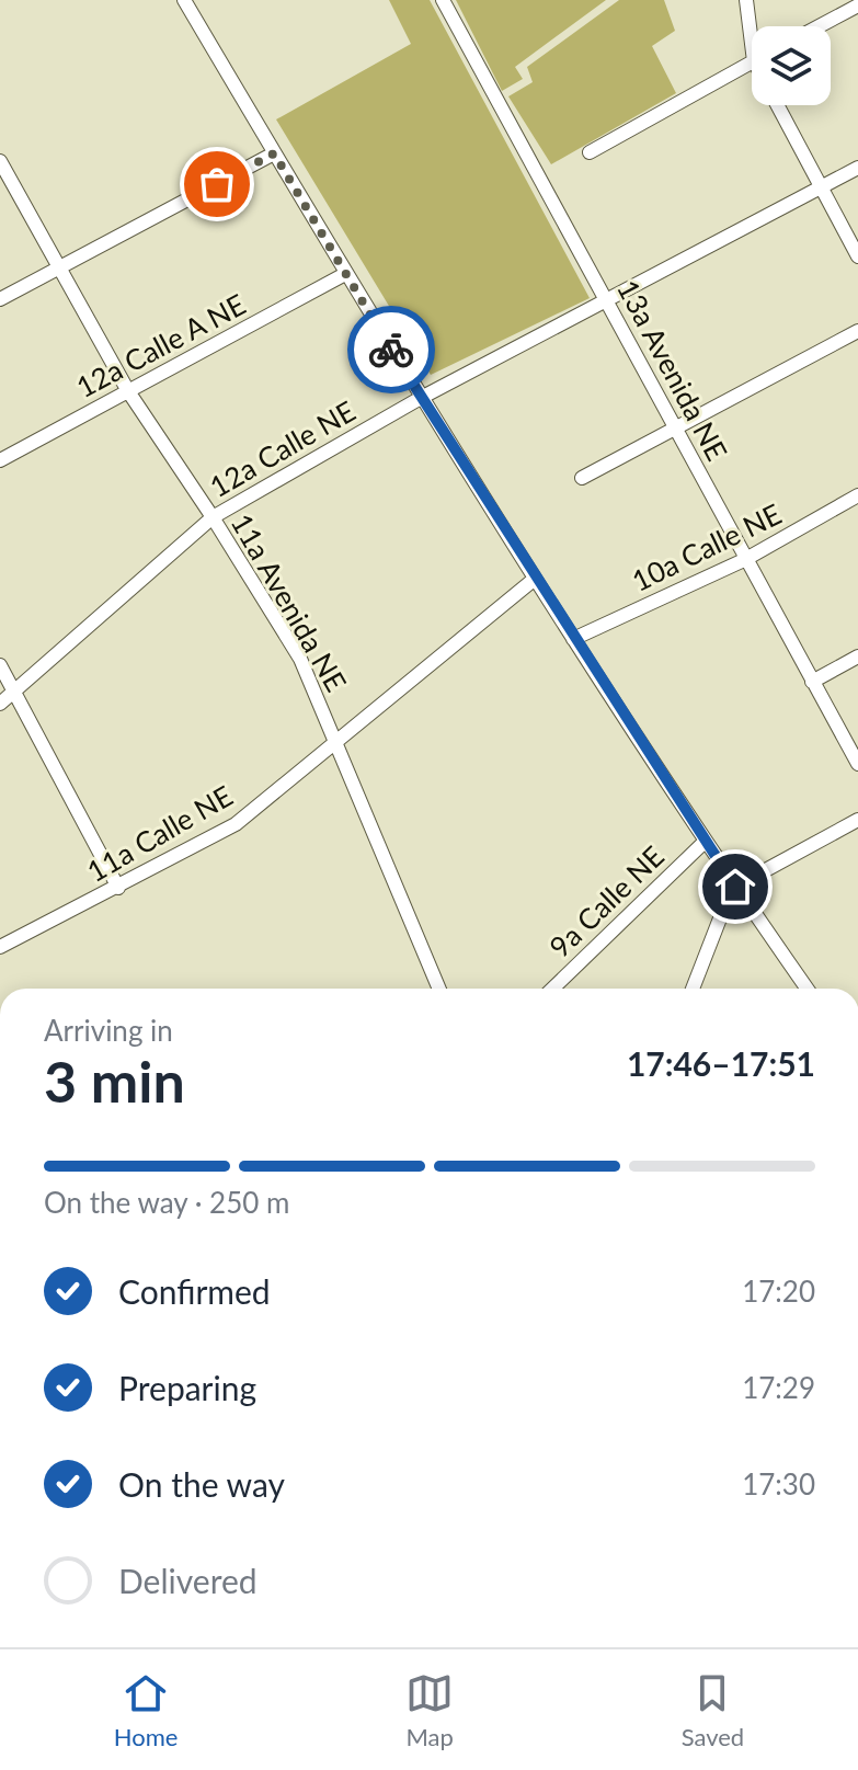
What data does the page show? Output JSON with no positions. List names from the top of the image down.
{
  "streets": {
    "street": [
      "12a Calle A NE",
      "13a Avenida NE",
      "12a Calle NE",
      "10a Calle NE",
      "11a Avenida NE",
      "11a Calle NE",
      "9a Calle NE"
    ]
  },
  "crossings": [
    ["12a Calle A NE", "11a Avenida NE"],
    ["13a Avenida NE", "12a Calle NE"],
    ["13a Avenida NE", "10a Calle NE"],
    ["12a Calle NE", "11a Avenida NE"],
    ["11a Avenida NE", "11a Calle NE"]
  ],
  "page": {
    "heading": ["3 min", "Arriving in", "17:46–17:51"],
    "bar": "On the way · 250 m",
    "list": [
      ["Confirmed", "17:20"],
      ["Preparing", "17:29"],
      ["On the way", "17:30"],
      "Delivered"
    ],
    "tabs": ["Home", "Map", "Saved"]
  }
}
